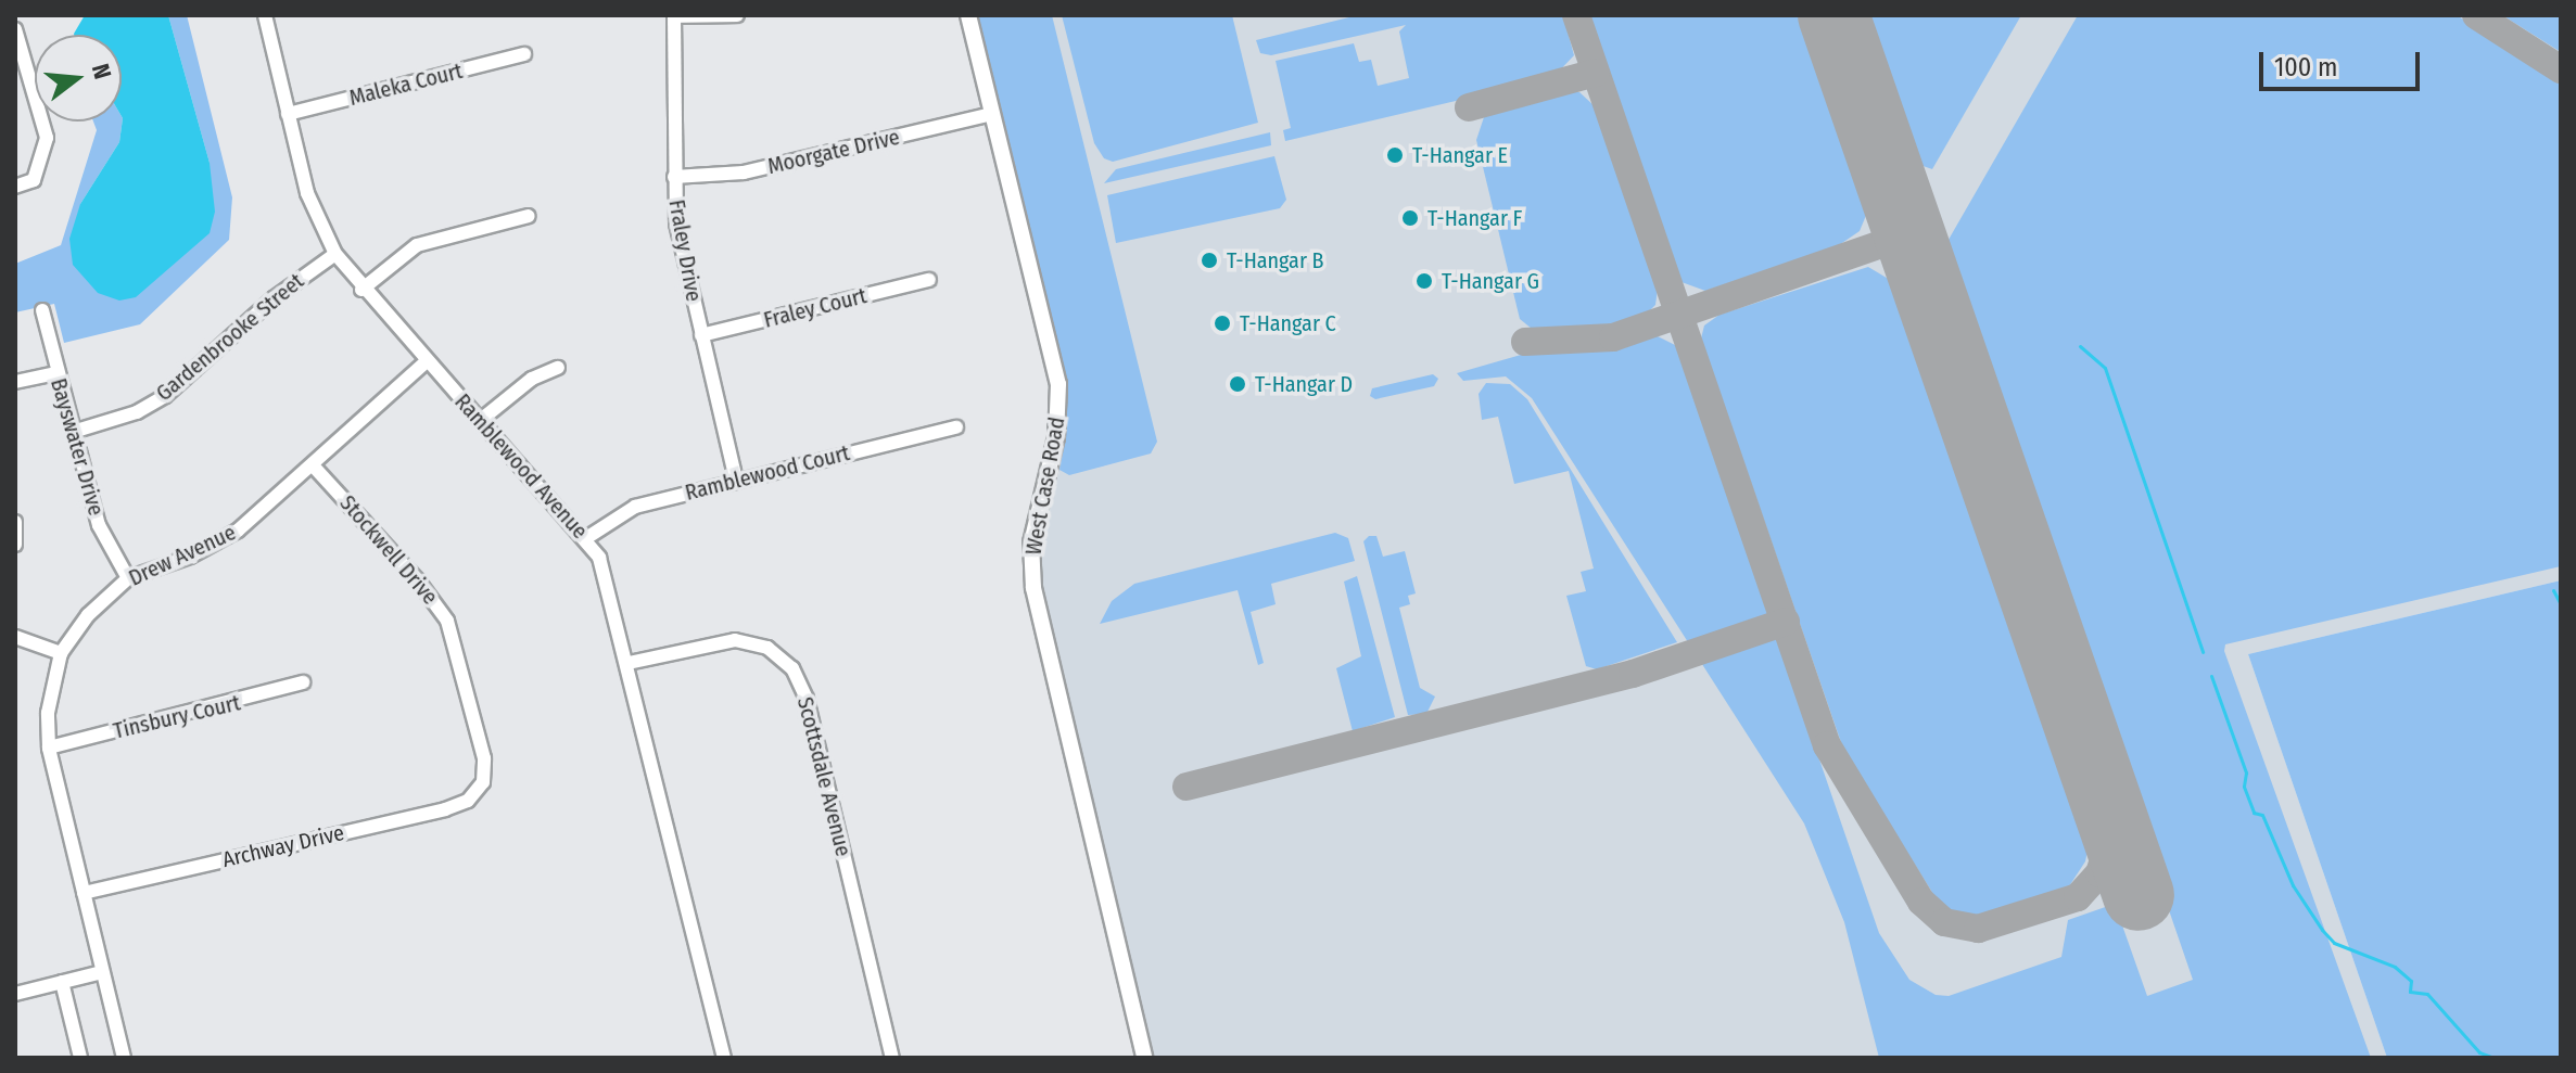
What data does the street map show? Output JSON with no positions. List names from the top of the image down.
{
  "streets": {
    "main road": ["West Case Road"],
    "street": [
      "Maleka Court",
      "Moorgate Drive",
      "Fraley Drive",
      "Fraley Court",
      "Gardenbrooke Street",
      "Bayswater Drive",
      "Ramblewood Avenue",
      "Ramblewood Court",
      "Stockwell Drive",
      "Drew Avenue",
      "Tinsbury Court",
      "Scottsdale Avenue",
      "Archway Drive"
    ]
  },
  "crossings": [
    ["Maleka Court", "Ramblewood Avenue"],
    ["Moorgate Drive", "Fraley Drive"],
    ["Moorgate Drive", "West Case Road"],
    ["Fraley Drive", "Fraley Court"],
    ["Fraley Drive", "Ramblewood Court"],
    ["Gardenbrooke Street", "Bayswater Drive"],
    ["Gardenbrooke Street", "Ramblewood Avenue"],
    ["Bayswater Drive", "Drew Avenue"],
    ["Ramblewood Avenue", "Ramblewood Court"],
    ["Ramblewood Avenue", "Drew Avenue"],
    ["Ramblewood Avenue", "Scottsdale Avenue"],
    ["Stockwell Drive", "Drew Avenue"],
    ["Stockwell Drive", "Archway Drive"],
    ["Drew Avenue", "Tinsbury Court"],
    ["Drew Avenue", "Archway Drive"]
  ],
  "places": [
    "T-Hangar E",
    "T-Hangar F",
    "T-Hangar B",
    "T-Hangar G",
    "T-Hangar C",
    "T-Hangar D"
  ],
  "scale_bar": "100 m",
  "north": "right"
}
